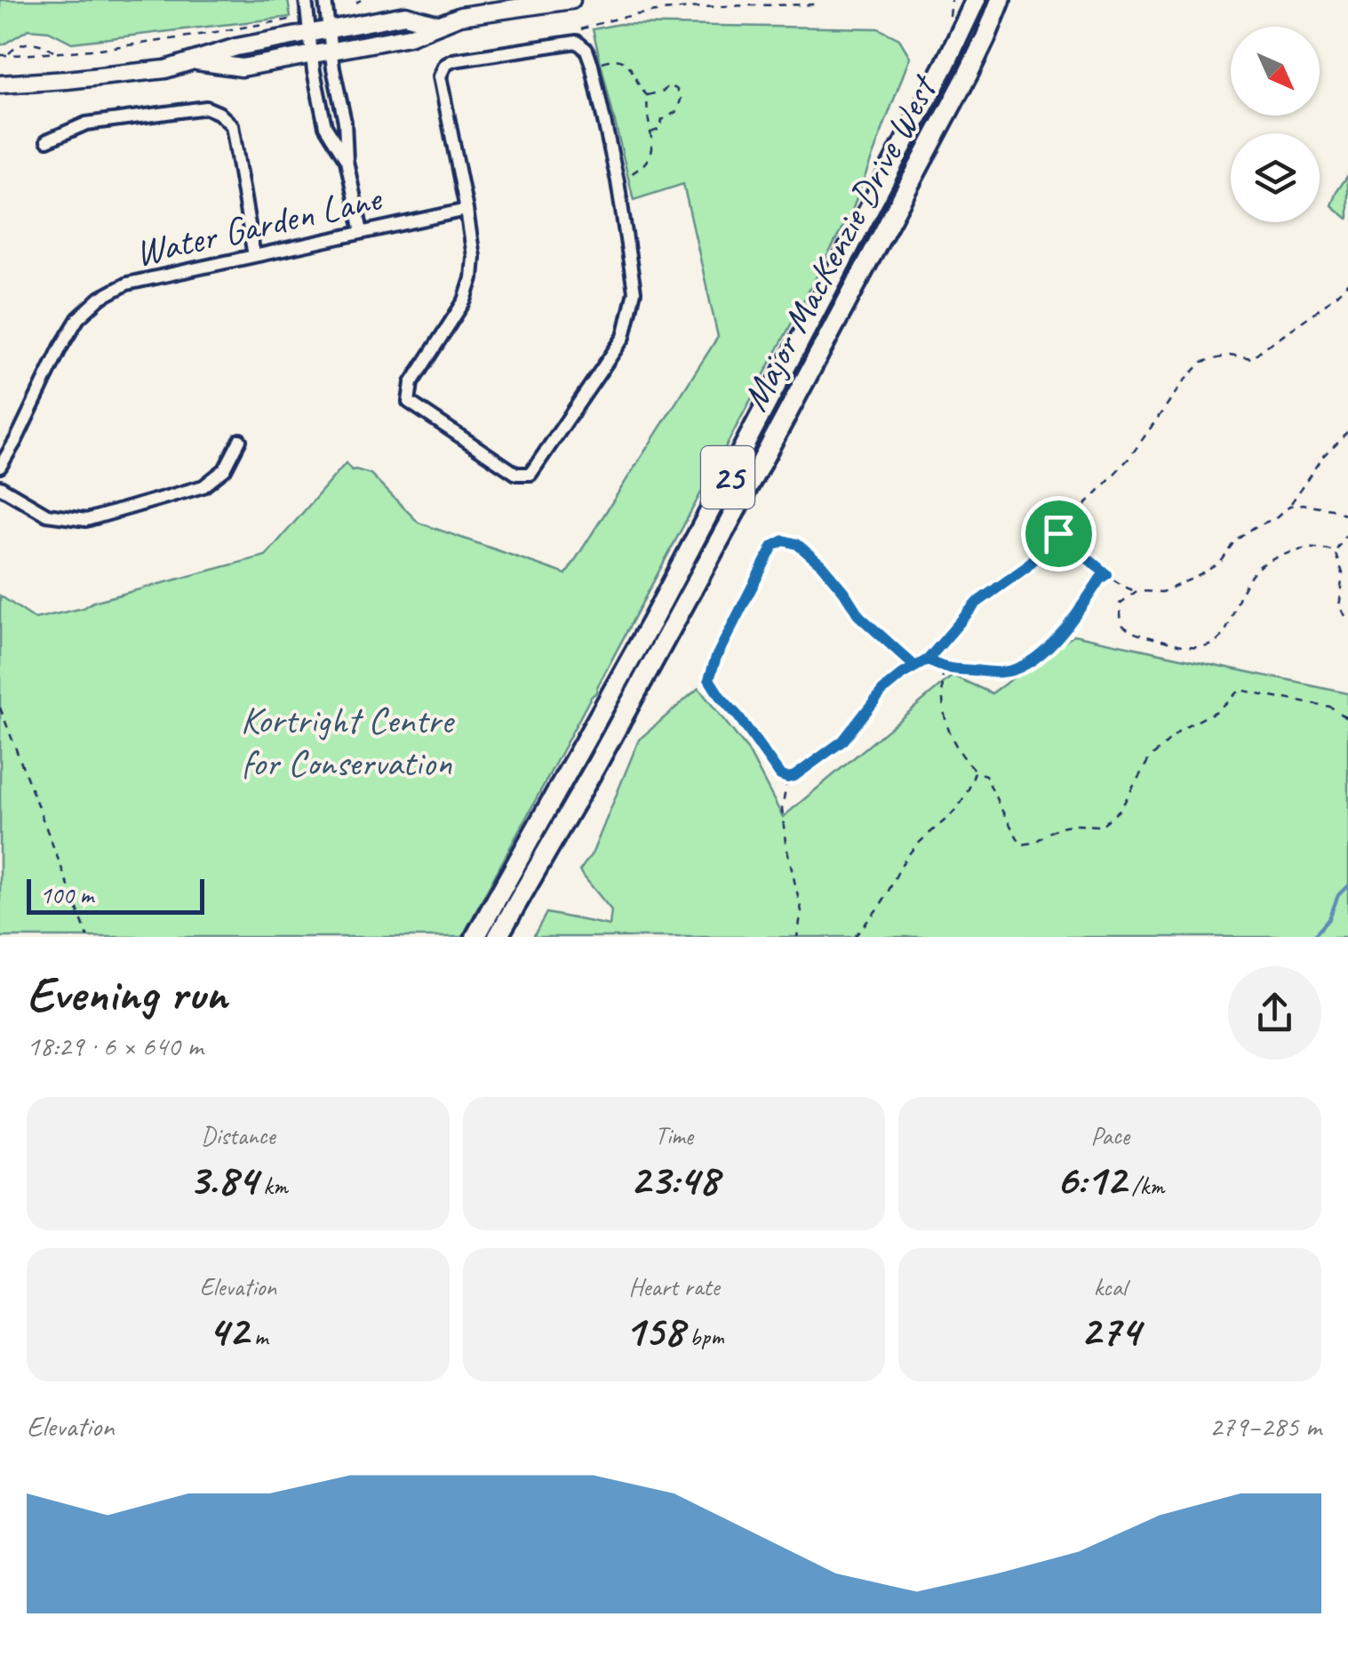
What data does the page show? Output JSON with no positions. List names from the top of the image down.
{
  "streets": {
    "main road": ["Major MacKenzie Drive West", "25"],
    "street": ["Water Garden Lane"]
  },
  "parks": ["Kortright Centre for Conservation"],
  "scale_bar": "100 m",
  "north": "bottom right",
  "page": {
    "scale": "100 m",
    "heading": ["Evening run", "18:29 · 6 × 640 m"],
    "stats": [
      ["Distance", "3.84 km"],
      ["Time", "23:48"],
      ["Pace", "6:12 /km"],
      ["Elevation", "42 m"],
      ["Heart rate", "158 bpm"],
      ["kcal", "274"]
    ],
    "chart": ["Elevation", "279–285 m"]
  }
}
